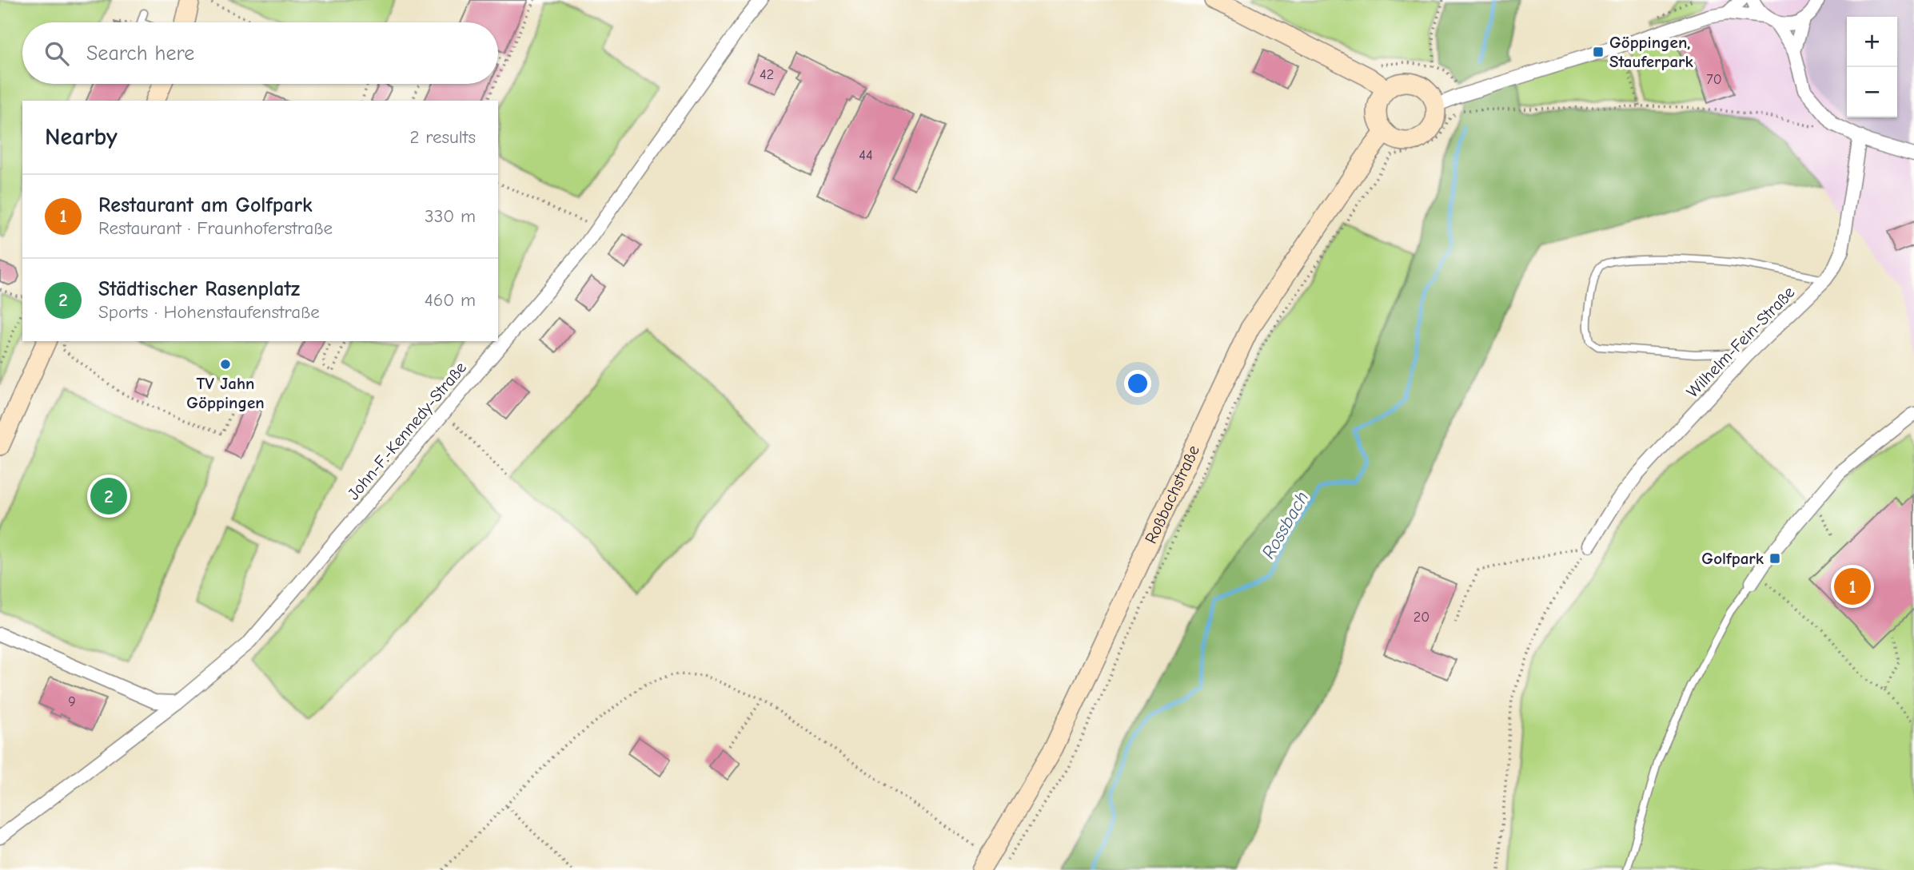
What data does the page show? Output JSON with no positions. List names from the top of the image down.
{
  "streets": {
    "street": ["Wilhelm-Fein-Straße", "John-F.-Kennedy-Straße", "Roßbachstraße"]
  },
  "water": ["Rossbach"],
  "places": {
    "transit": ["Göppingen, Stauferpark", "Golfpark"],
    "other": ["TV Jahn Göppingen"]
  },
  "house_numbers": [
    "42",
    "70",
    "44",
    "20",
    "9"
  ],
  "page": {
    "map_buttons": ["+", "−"],
    "search": "Search here",
    "heading": ["Nearby", "2 results"],
    "list": [
      {
        "mark": "1",
        "name": "Restaurant am Golfpark",
        "note": "Restaurant · Fraunhoferstraße",
        "value": "330 m"
      },
      {
        "mark": "2",
        "name": "Städtischer Rasenplatz",
        "note": "Sports · Hohenstaufenstraße",
        "value": "460 m"
      }
    ],
    "pins": ["2", "1"]
  }
}
